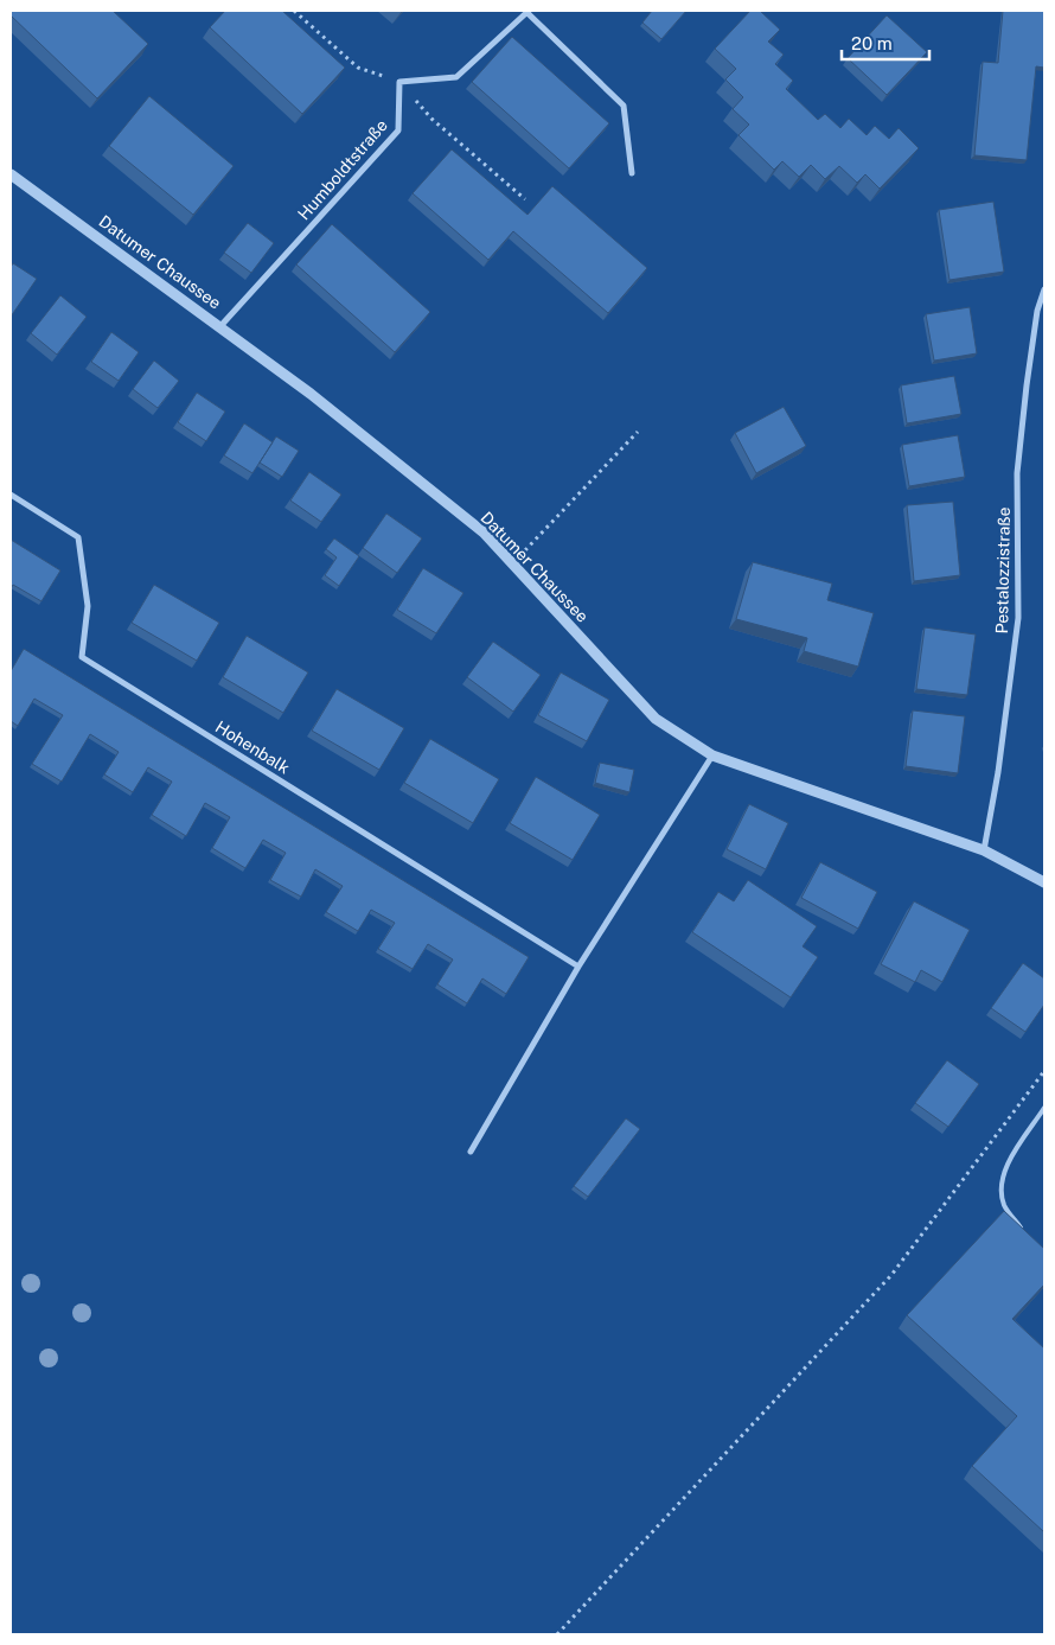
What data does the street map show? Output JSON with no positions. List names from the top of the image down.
{
  "streets": {
    "street": [
      "Humboldtstraße",
      "Datumer Chaussee",
      "Pestalozzistraße",
      "Hohenbalk"
    ]
  },
  "crossings": [
    ["Humboldtstraße", "Datumer Chaussee"],
    ["Datumer Chaussee", "Pestalozzistraße"]
  ],
  "scale_bar": "20 m"
}
